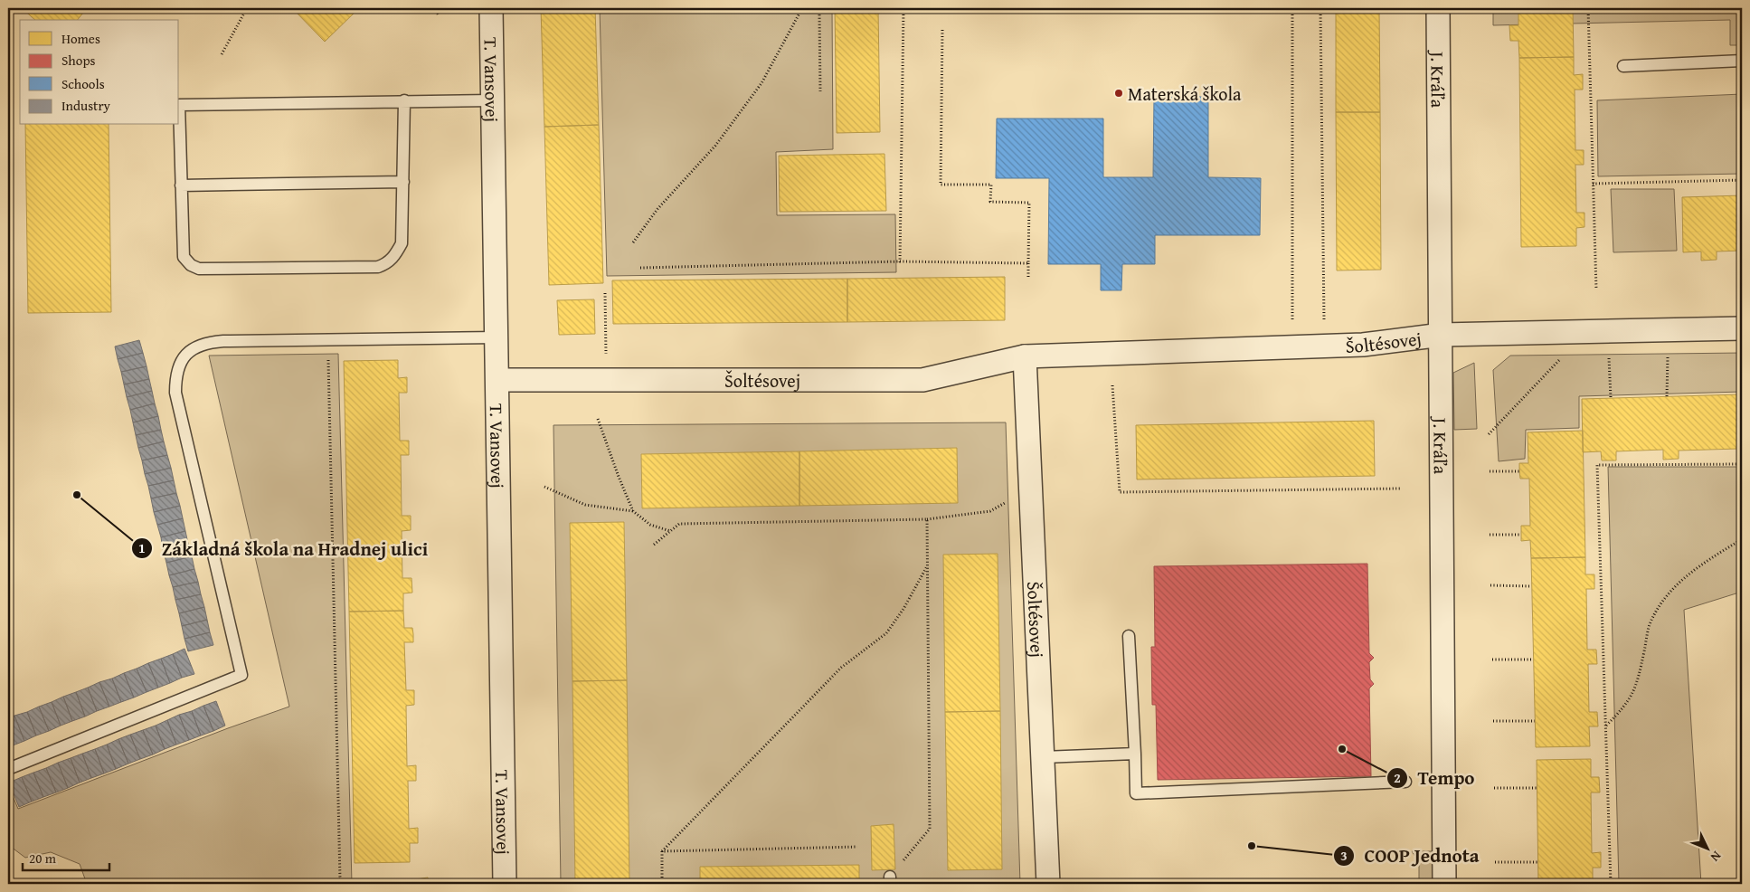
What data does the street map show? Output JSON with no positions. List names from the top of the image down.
{
  "streets": {
    "street": ["T. Vansovej", "J. Kráľa", "Šoltésovej"]
  },
  "crossings": [
    ["T. Vansovej", "Šoltésovej"],
    ["J. Kráľa", "Šoltésovej"]
  ],
  "places": [
    "Materská škola",
    "Základná škola na Hradnej ulici",
    "Tempo",
    "COOP Jednota"
  ],
  "legend": [
    "Homes",
    "Shops",
    "Schools",
    "Industry"
  ],
  "scale_bar": "20 m",
  "north": "bottom right"
}
